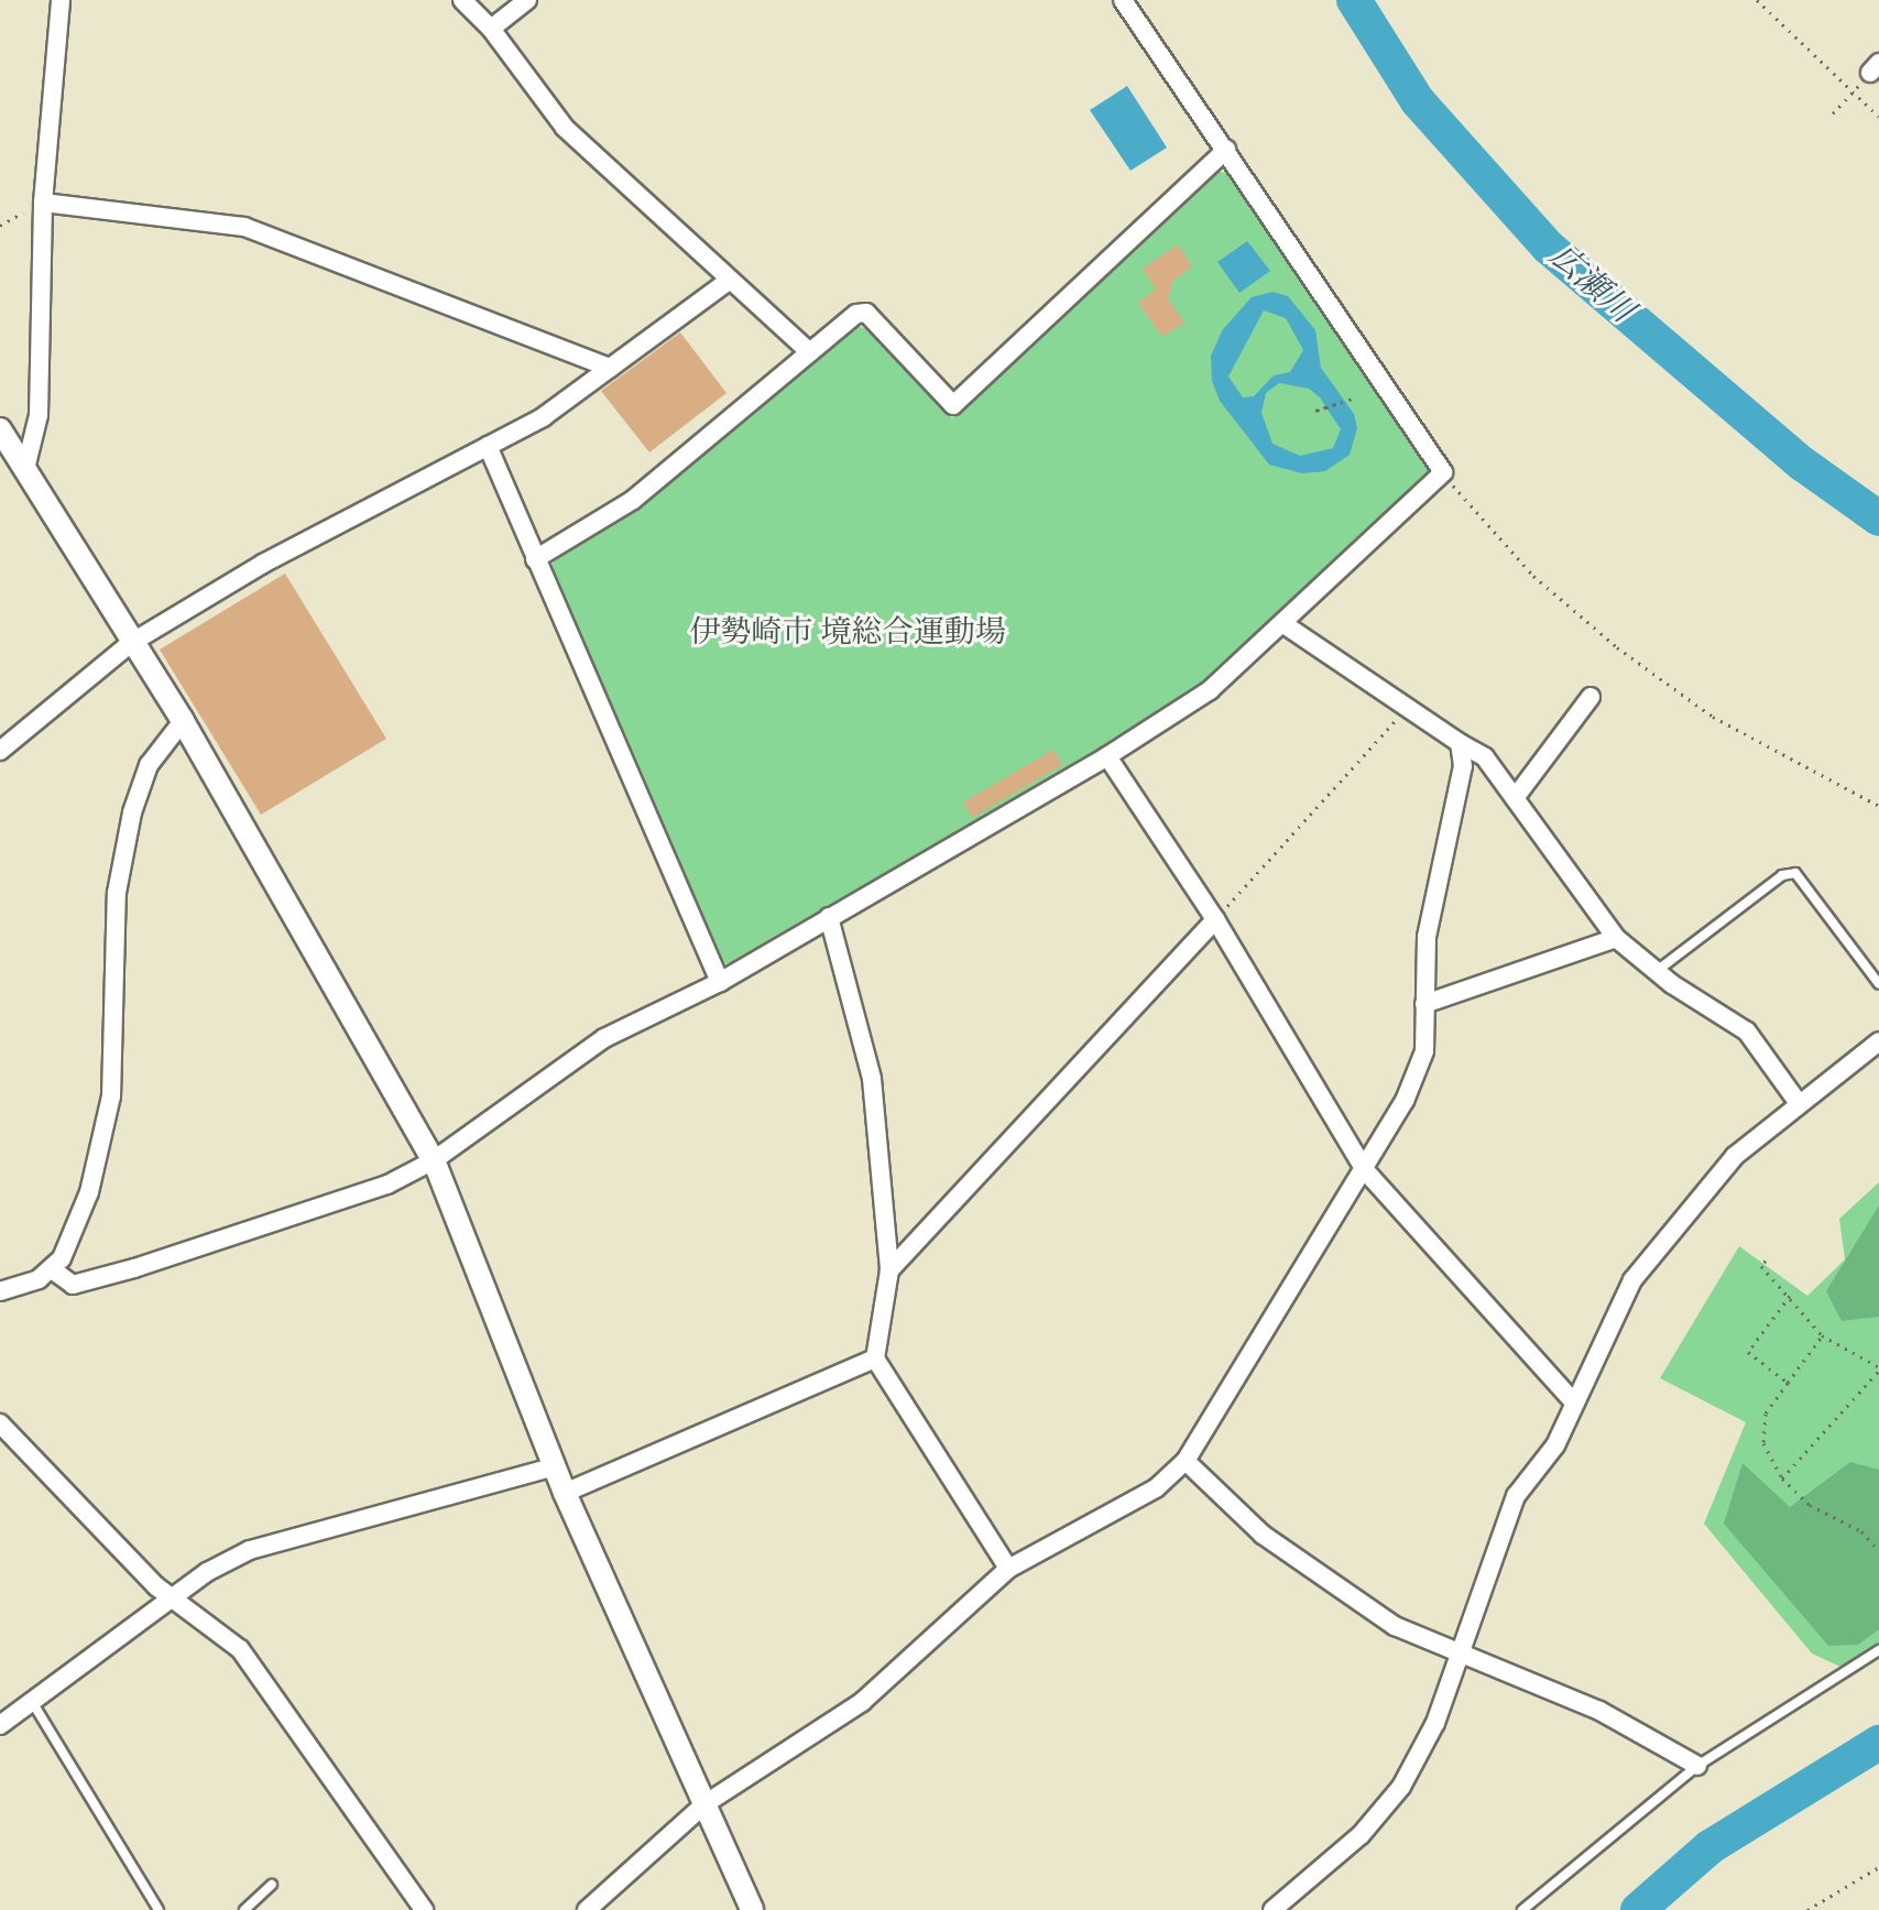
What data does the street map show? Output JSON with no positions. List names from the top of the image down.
{
  "water": ["広瀬川"],
  "parks": ["伊勢崎市 境総合運動場"]
}
